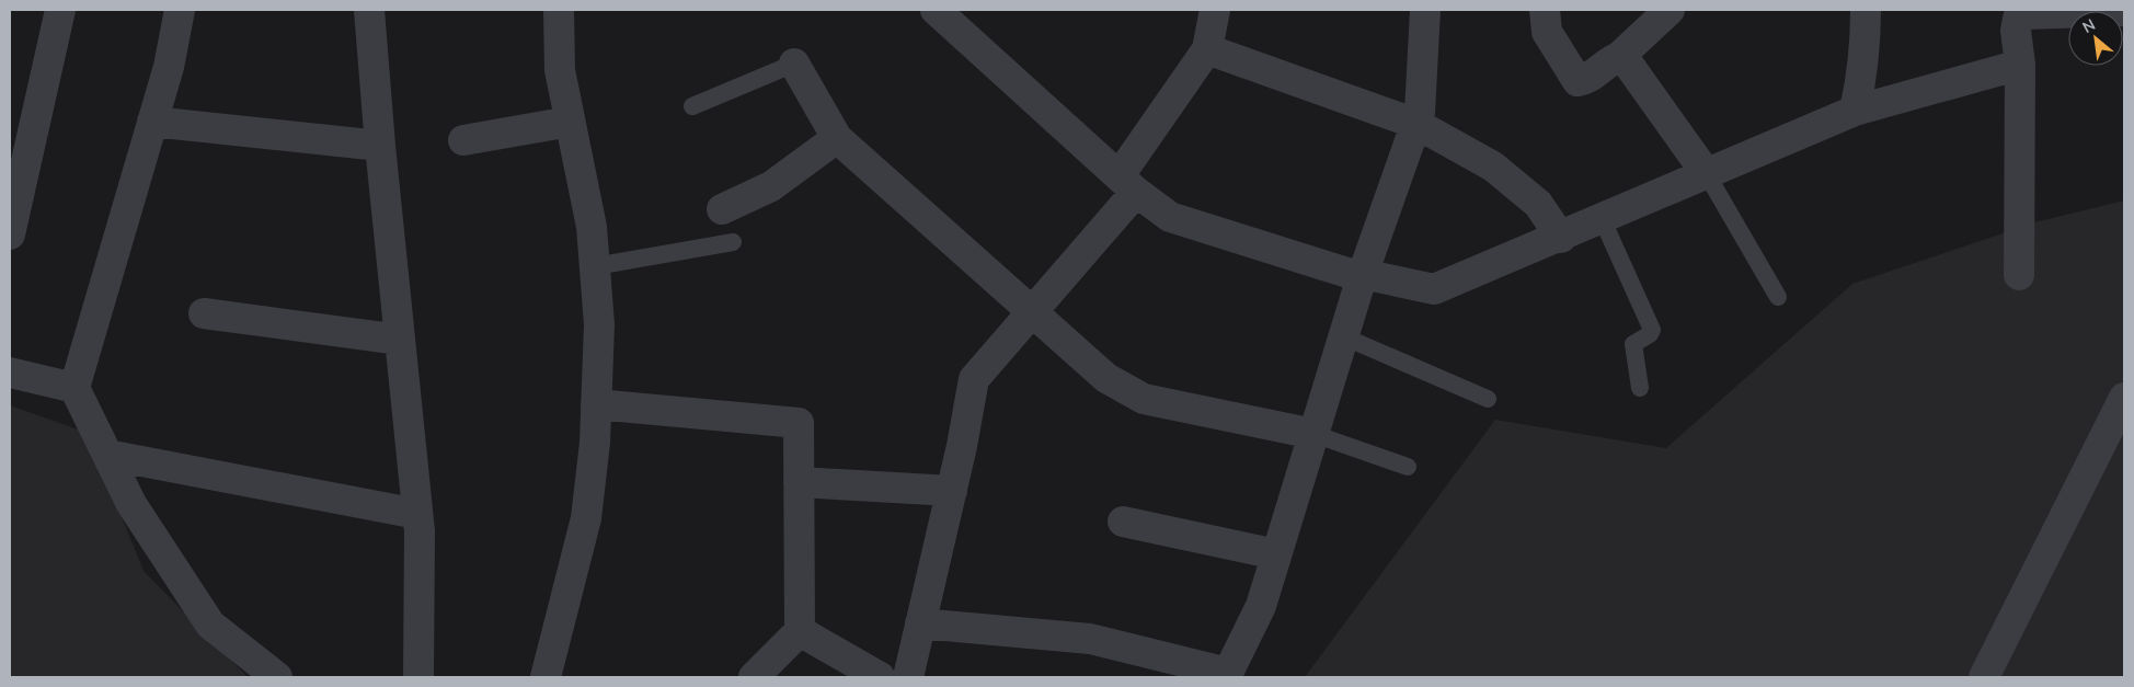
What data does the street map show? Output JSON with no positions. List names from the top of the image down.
{
  "north": "top left"
}
